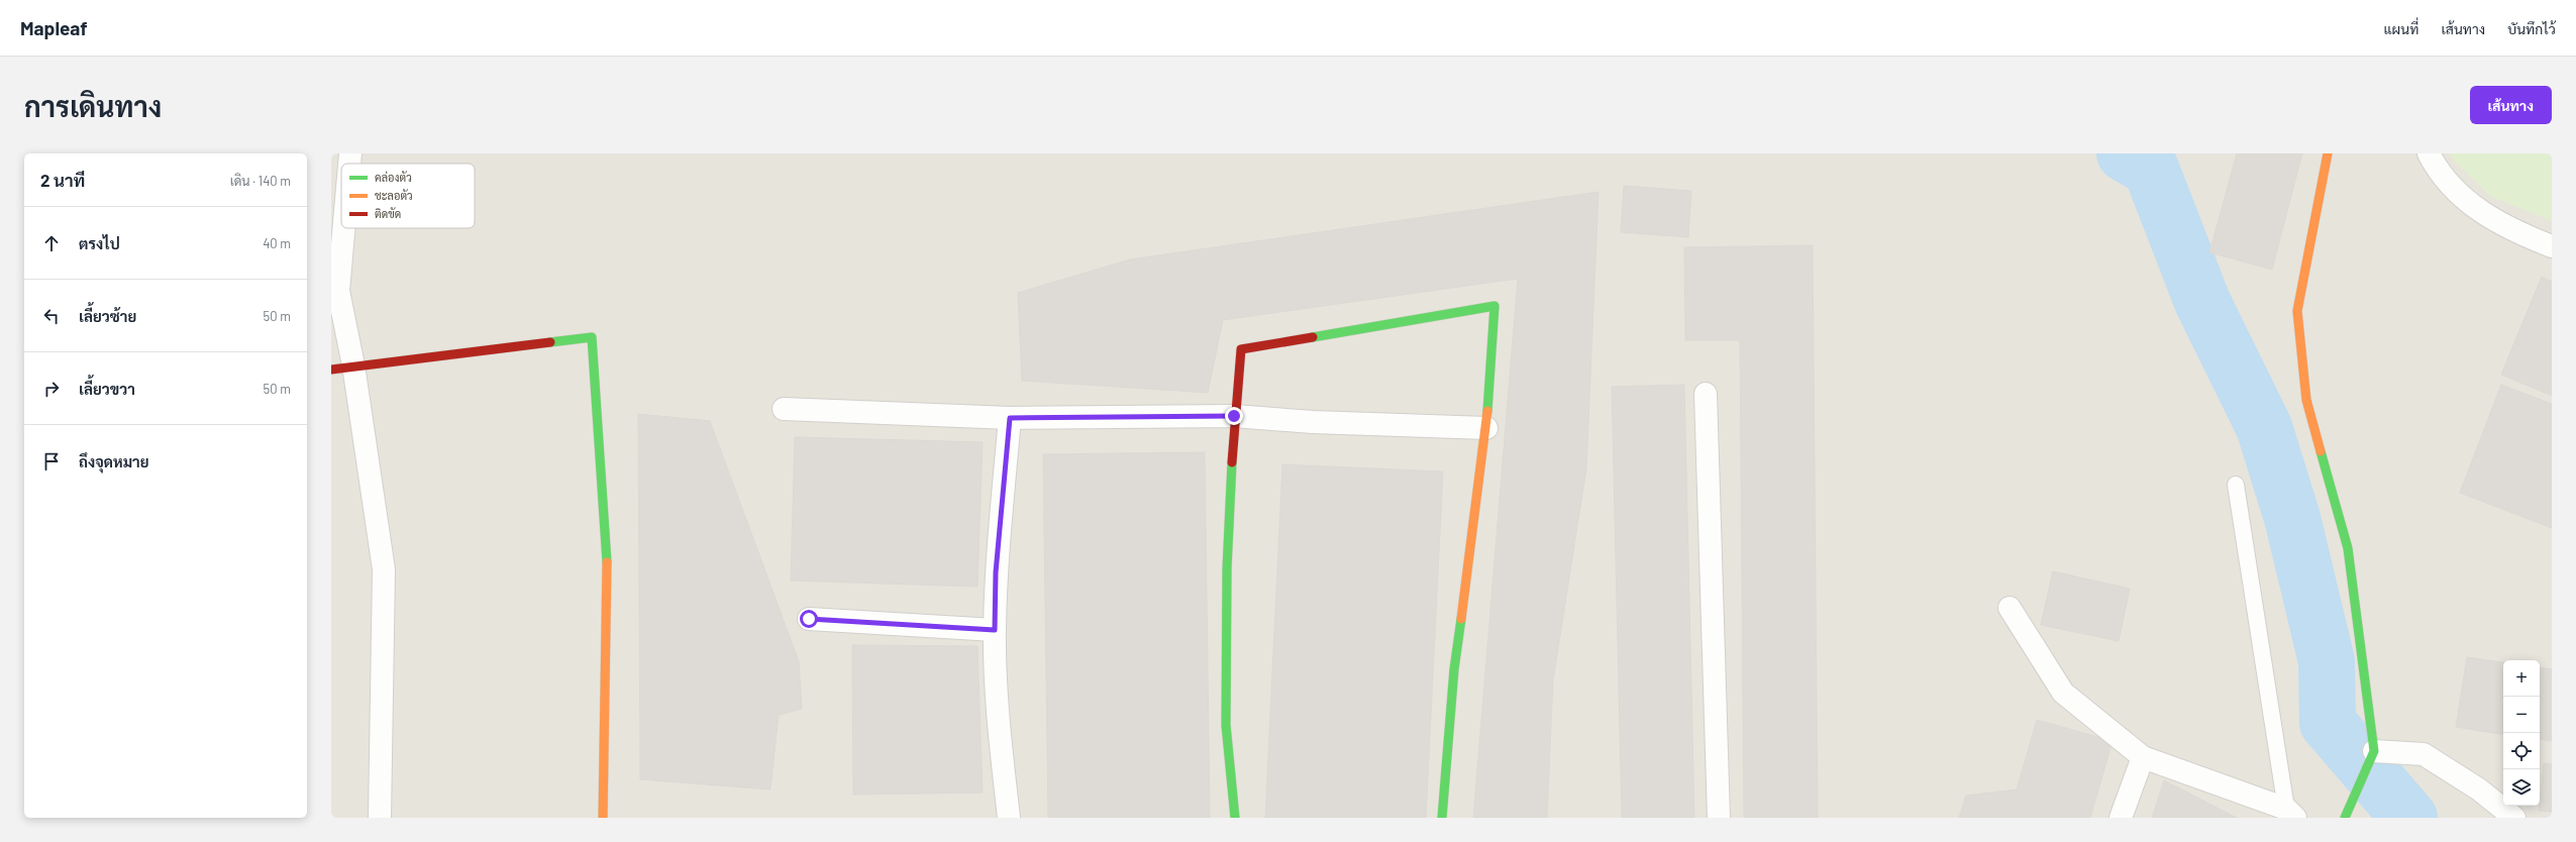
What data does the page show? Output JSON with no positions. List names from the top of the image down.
{
  "legend": ["คล่องตัว", "ชะลอตัว", "ติดขัด"],
  "page": {
    "header": "Mapleaf",
    "nav": ["แผนที่", "เส้นทาง", "บันทึกไว้"],
    "buttons": "เส้นทาง",
    "title": "การเดินทาง",
    "heading": ["2 นาที", "เดิน · 140 m"],
    "list": [
      ["ตรงไป", "40 m"],
      ["เลี้ยวซ้าย", "50 m"],
      ["เลี้ยวขวา", "50 m"],
      "ถึงจุดหมาย"
    ],
    "map_buttons": ["+", "−"]
  }
}
